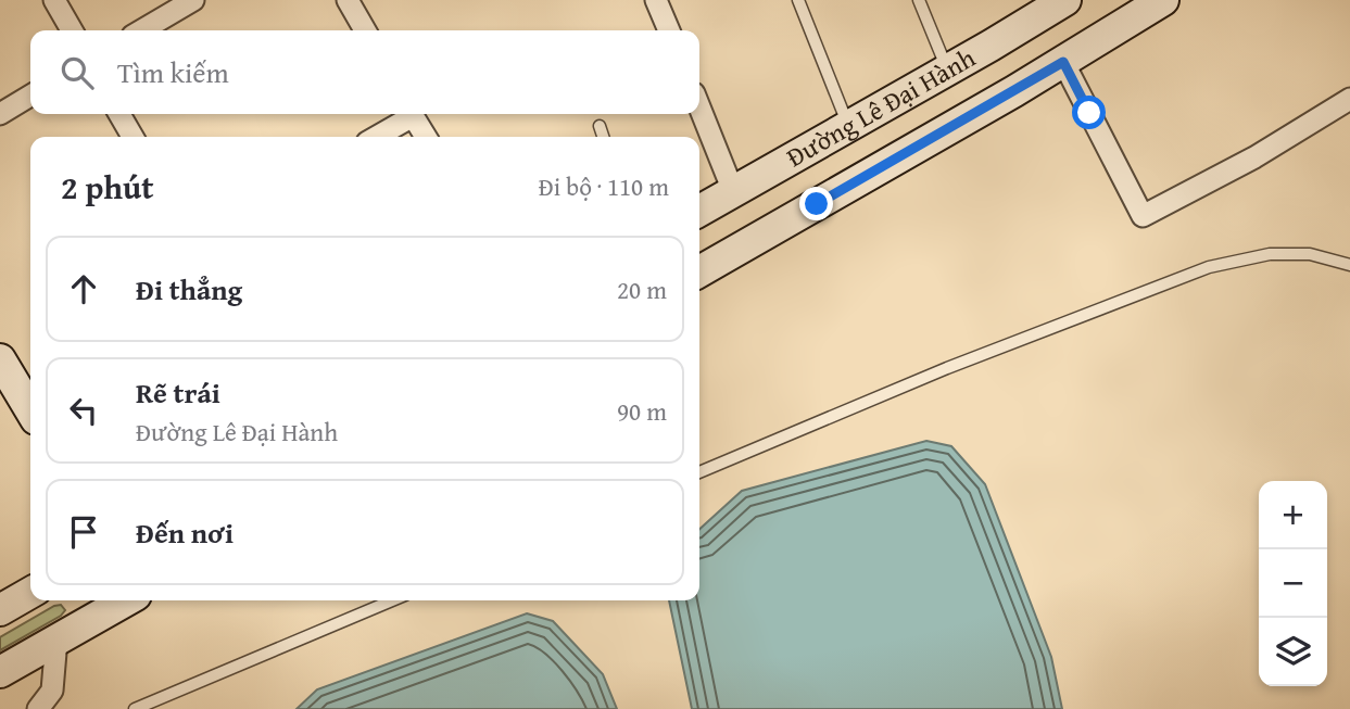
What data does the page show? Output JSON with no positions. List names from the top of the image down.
{
  "streets": {
    "main road": ["Đường Lê Đại Hành"]
  },
  "page": {
    "search": "Tìm kiếm",
    "heading": ["2 phút", "Đi bộ · 110 m"],
    "list": [
      ["Đi thẳng", "20 m"],
      ["Rẽ trái", "Đường Lê Đại Hành", "90 m"],
      "Đến nơi"
    ],
    "map_buttons": ["+", "−"]
  }
}
